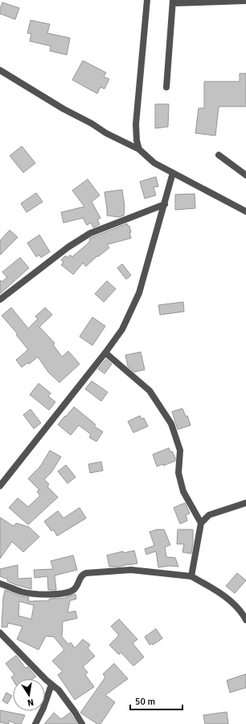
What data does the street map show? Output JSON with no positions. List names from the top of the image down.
{
  "scale_bar": "50 m",
  "north": "bottom"
}
